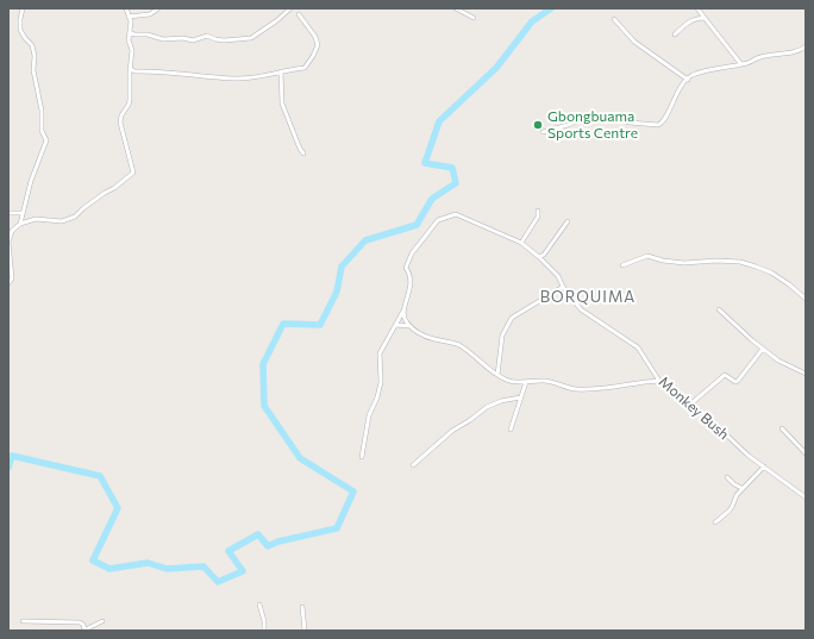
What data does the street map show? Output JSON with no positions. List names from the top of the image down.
{
  "streets": {
    "street": ["Monkey Bush"]
  },
  "districts": ["BORQUIMA"],
  "places": ["Gbongbuama Sports Centre"]
}
